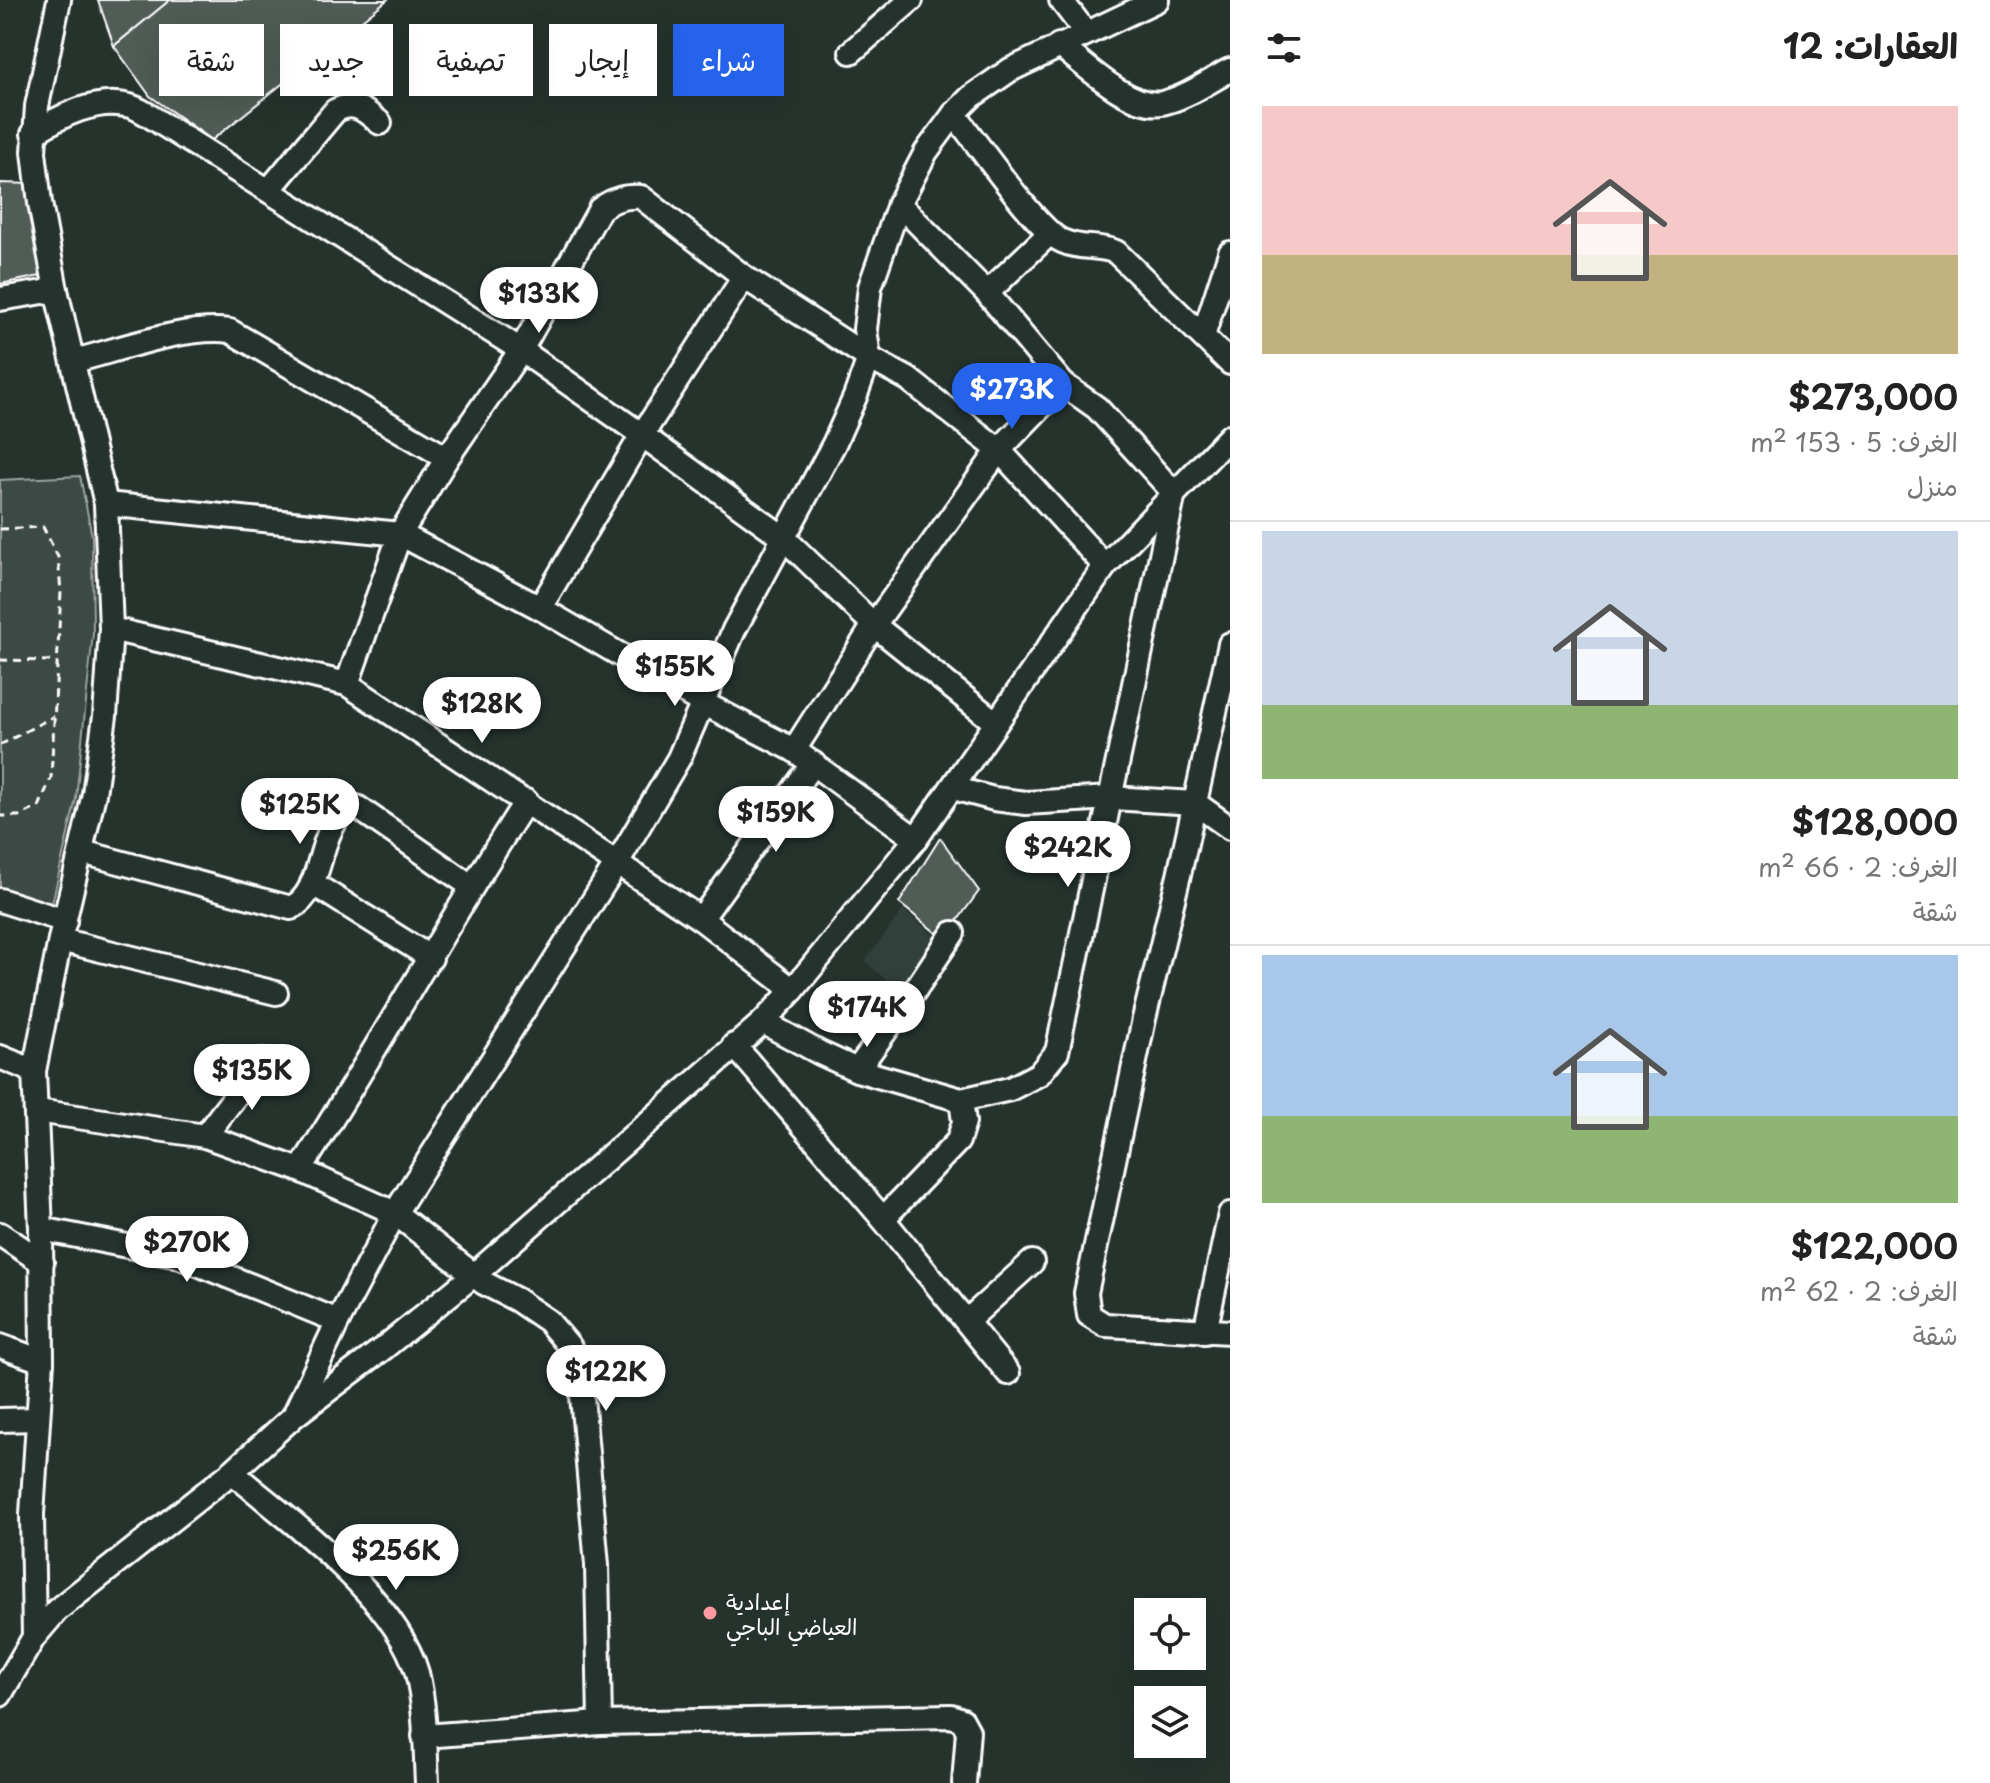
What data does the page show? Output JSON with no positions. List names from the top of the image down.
{
  "places": ["إعدادية العياضي الباجي"],
  "page": {
    "heading": "العقارات: 12",
    "chip": [
      "شراء",
      "إيجار",
      "تصفية",
      "جديد",
      "شقة"
    ],
    "list": [
      {
        "name": "$273,000",
        "note": "الغرف: 5 · 153 m² · منزل"
      },
      {
        "name": "$128,000",
        "note": "الغرف: 2 · 66 m² · شقة"
      },
      {
        "name": "$122,000",
        "note": "الغرف: 2 · 62 m² · شقة"
      }
    ],
    "price": [
      "$133K",
      "$273K",
      "$155K",
      "$128K",
      "$125K",
      "$159K",
      "$242K",
      "$174K",
      "$135K",
      "$270K",
      "$122K",
      "$256K"
    ]
  }
}
